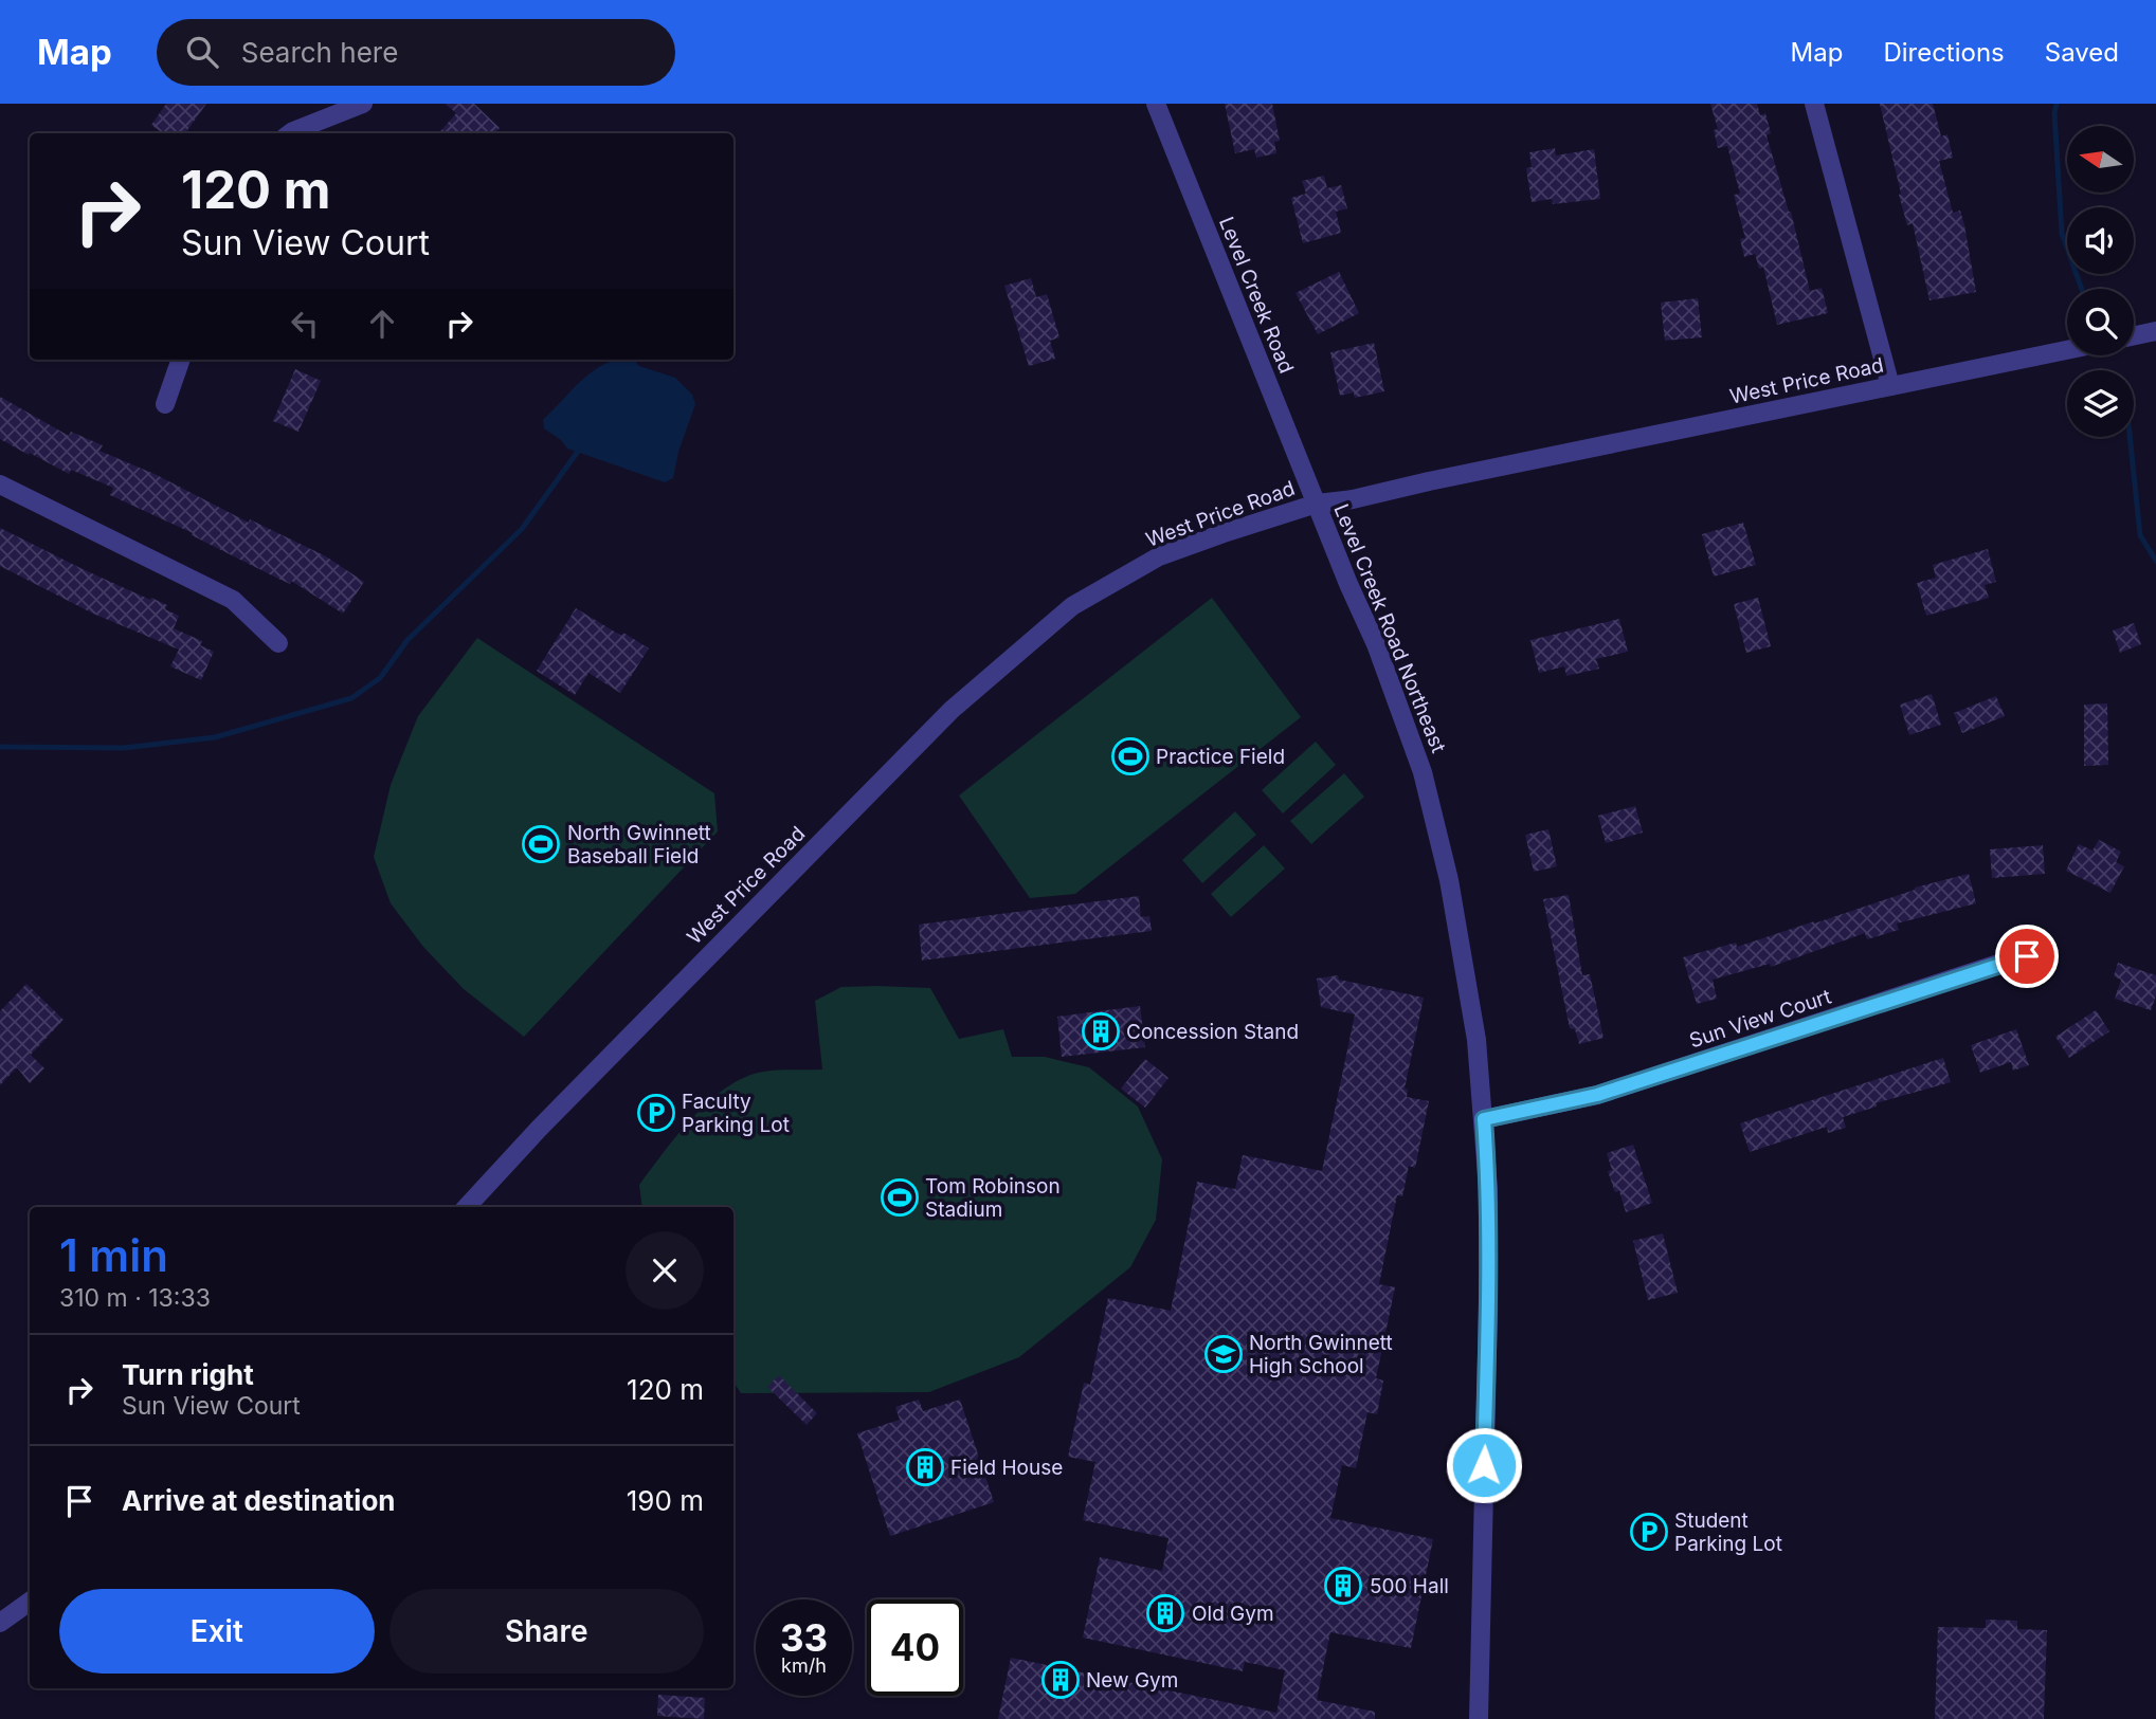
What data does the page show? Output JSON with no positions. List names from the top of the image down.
{
  "streets": {
    "street": [
      "Level Creek Road",
      "West Price Road",
      "Level Creek Road Northeast",
      "Sun View Court"
    ]
  },
  "crossings": [
    ["Level Creek Road", "West Price Road"],
    ["Level Creek Road", "Level Creek Road Northeast"],
    ["West Price Road", "Level Creek Road Northeast"],
    ["Level Creek Road Northeast", "Sun View Court"]
  ],
  "places": {
    "sports": ["Practice Field", "North Gwinnett Baseball Field", "Tom Robinson Stadium"],
    "building": [
      "Concession Stand",
      "Field House",
      "500 Hall",
      "Old Gym",
      "New Gym"
    ],
    "parking": ["Faculty Parking Lot", "Student Parking Lot"],
    "school or university": ["North Gwinnett High School"]
  },
  "north": "left",
  "page": {
    "header": "Map",
    "search": "Search here",
    "nav": ["Map", "Directions", "Saved"],
    "turn": ["120 m", "Sun View Court"],
    "heading": ["1 min", "310 m · 13:33"],
    "list": [
      {
        "name": "Turn right",
        "note": "Sun View Court",
        "value": "120 m"
      },
      {
        "name": "Arrive at destination",
        "value": "190 m"
      }
    ],
    "buttons": ["Exit", "Share"],
    "speed": "33 km/h",
    "limit": "40"
  }
}
